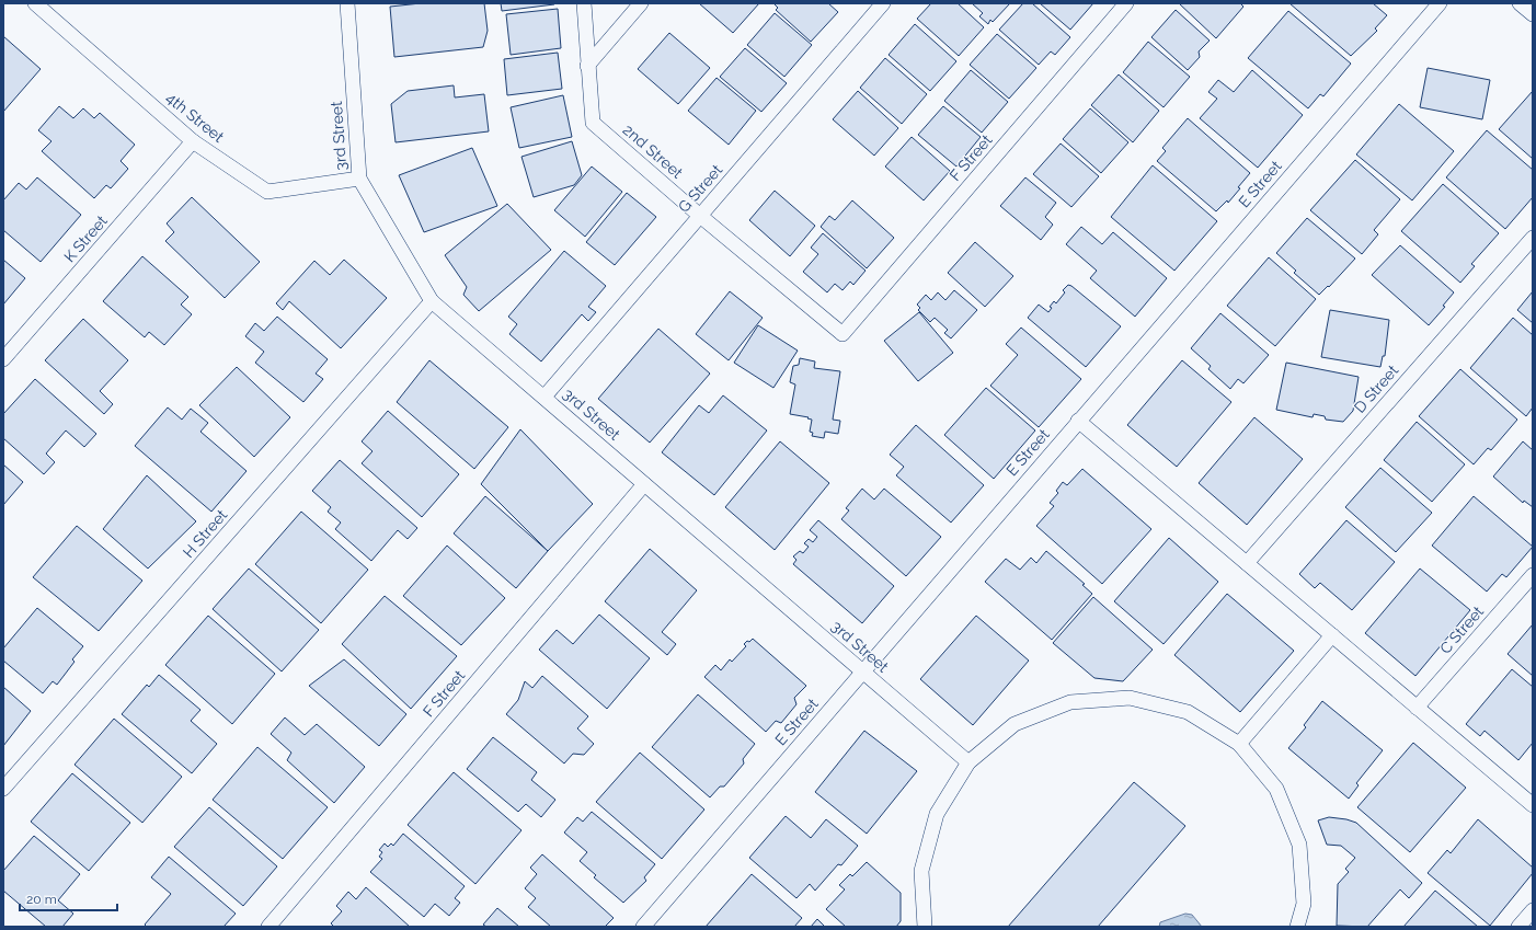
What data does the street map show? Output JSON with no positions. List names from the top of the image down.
{
  "streets": {
    "lane": [
      "4th Street",
      "3rd Street",
      "2nd Street",
      "F Street",
      "E Street",
      "G Street",
      "K Street",
      "D Street",
      "H Street",
      "C Street"
    ]
  },
  "crossings": [
    ["4th Street", "3rd Street"],
    ["4th Street", "K Street"],
    ["3rd Street", "F Street"],
    ["3rd Street", "E Street"],
    ["3rd Street", "G Street"],
    ["3rd Street", "H Street"],
    ["2nd Street", "F Street"],
    ["2nd Street", "G Street"]
  ],
  "scale_bar": "20 m"
}
